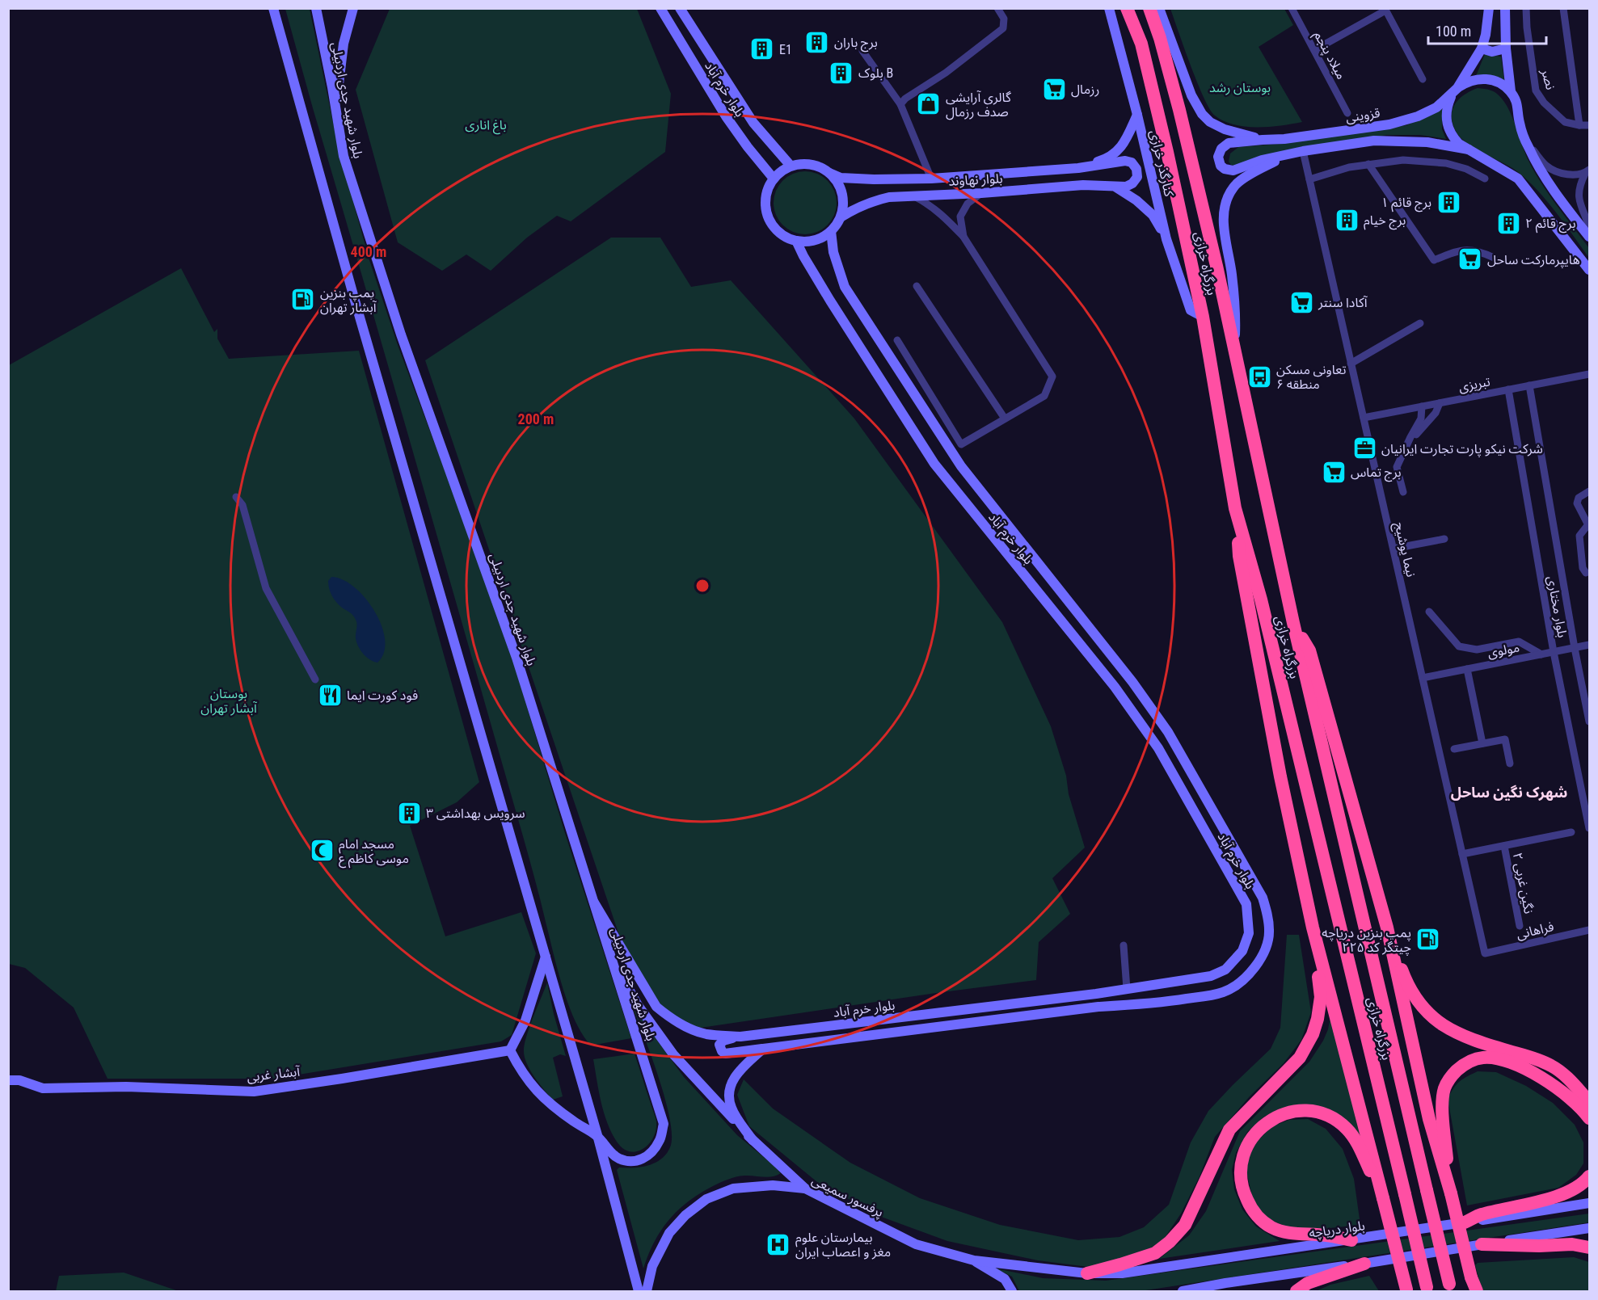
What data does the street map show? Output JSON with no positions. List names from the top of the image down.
{
  "streets": {
    "highway": ["بزرگراه خرازی"],
    "street": [
      "میلاد پنجم",
      "نصر",
      "بلوار خرم آباد",
      "بلوار شهید جدی اردبیلی",
      "قزوینی",
      "کنارگذر خرازی",
      "بلوار نهاوند",
      "تبریزی",
      "نیما یوشیج",
      "بلوار مختاری",
      "مولوی",
      "نگین غربی ۲",
      "فراهانی",
      "آبشار غربی",
      "پرفسور سمیعی",
      "بلوار دریاچه"
    ]
  },
  "crossings": [
    ["بلوار خرم آباد", "بلوار شهید جدی اردبیلی"],
    ["بلوار خرم آباد", "بلوار نهاوند"],
    ["قزوینی", "نیما یوشیج"],
    ["کنارگذر خرازی", "بزرگراه خرازی"],
    ["تبریزی", "نیما یوشیج"],
    ["تبریزی", "بلوار مختاری"],
    ["نیما یوشیج", "مولوی"],
    ["نیما یوشیج", "فراهانی"],
    ["بلوار مختاری", "مولوی"],
    ["پرفسور سمیعی", "بلوار دریاچه"]
  ],
  "districts": ["شهرک نگین ساحل"],
  "parks": ["بوستان رشد", "باغ اناری", "بوستان آبشار تهران"],
  "places": {
    "building": [
      "برج باران",
      "E1",
      "بلوک B",
      "برج قائم ۱",
      "برج خیام",
      "برج قائم ۲",
      "سرویس بهداشتی ۳"
    ],
    "supermarket": [
      "رزمال",
      "هایپرمارکت ساحل",
      "آکادا سنتر",
      "برج تماس"
    ],
    "shop": ["گالری آرایشی صدف رزمال"],
    "fuel station": ["پمپ بنزین آبشار تهران", "پمپ بنزین دریاچه چیتگر کد ۲۲۵"],
    "bus stop": ["تعاونی مسکن منطقه ۶"],
    "office": ["شرکت نیکو پارت تجارت ایرانیان"],
    "restaurant": ["فود کورت ایما"],
    "mosque": ["مسجد امام موسی کاظم ع"],
    "hospital": ["بیمارستان علوم مغز و اعصاب ایران"]
  },
  "scale_bar": "100 m",
  "rings": ["400 m", "200 m"]
}
